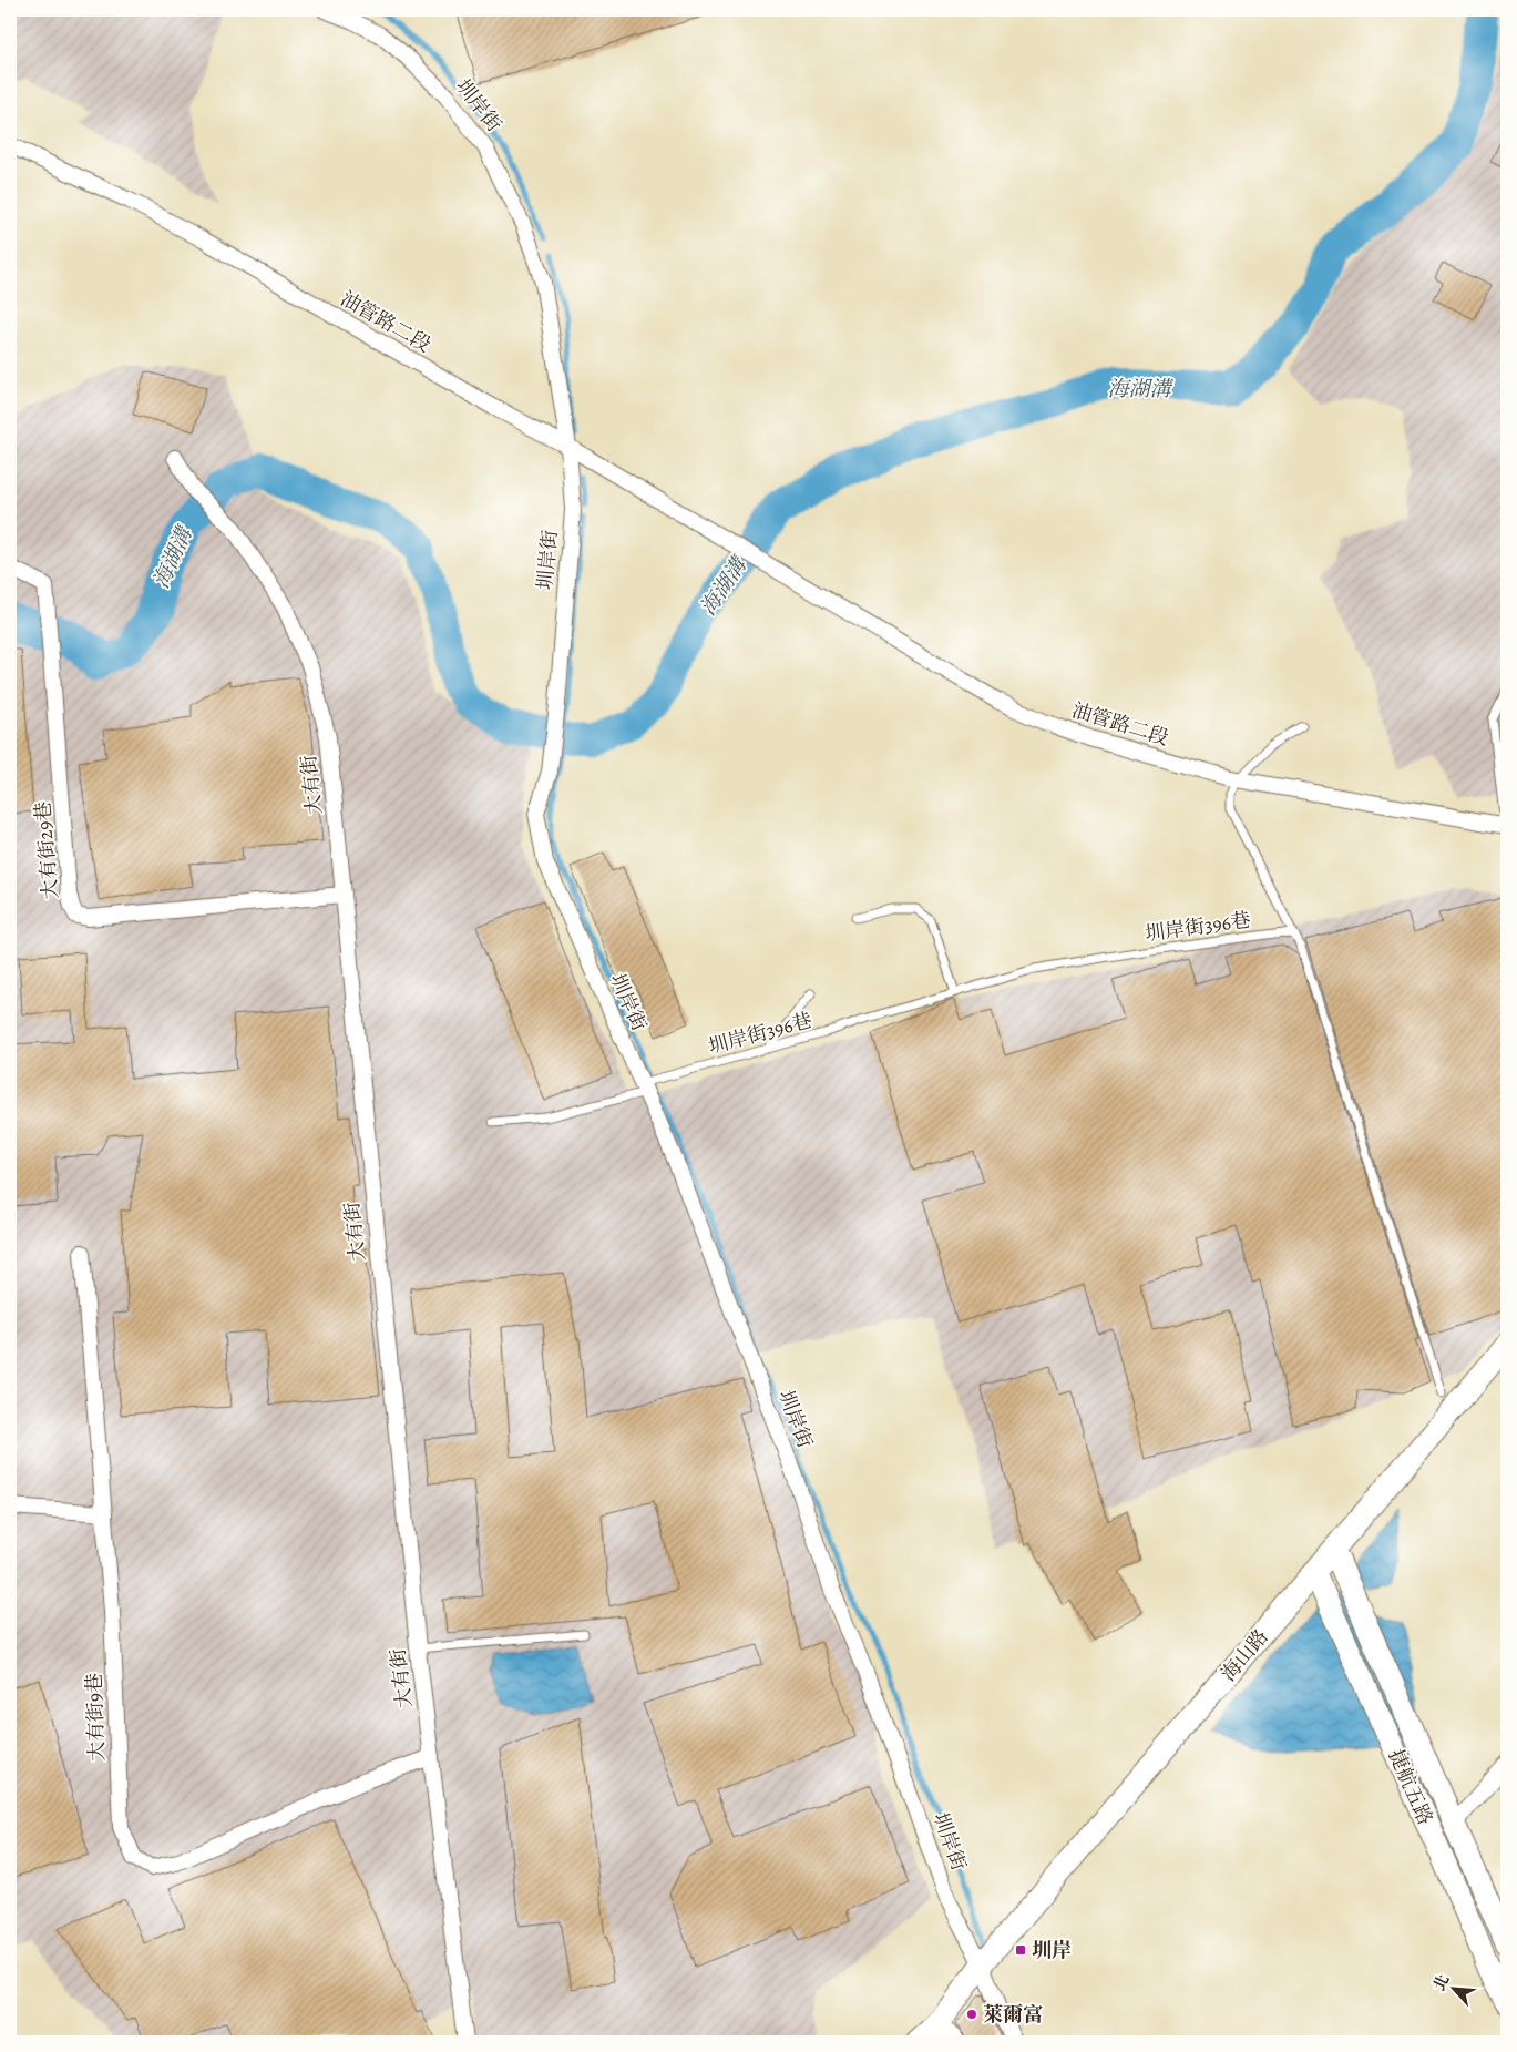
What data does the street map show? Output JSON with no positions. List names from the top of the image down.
{
  "streets": {
    "street": [
      "圳岸街",
      "油管路二段",
      "大有街",
      "大有街29巷",
      "海山路",
      "大有街9巷",
      "捷航五路"
    ],
    "lane": ["圳岸街396巷"]
  },
  "crossings": [
    ["圳岸街", "油管路二段"],
    ["圳岸街", "圳岸街396巷"],
    ["圳岸街", "海山路"],
    ["大有街", "大有街29巷"],
    ["大有街", "大有街9巷"],
    ["海山路", "捷航五路"]
  ],
  "water": ["海湖溝"],
  "places": {
    "transit": ["圳岸"],
    "other": ["萊爾富"]
  },
  "north": "top left"
}
